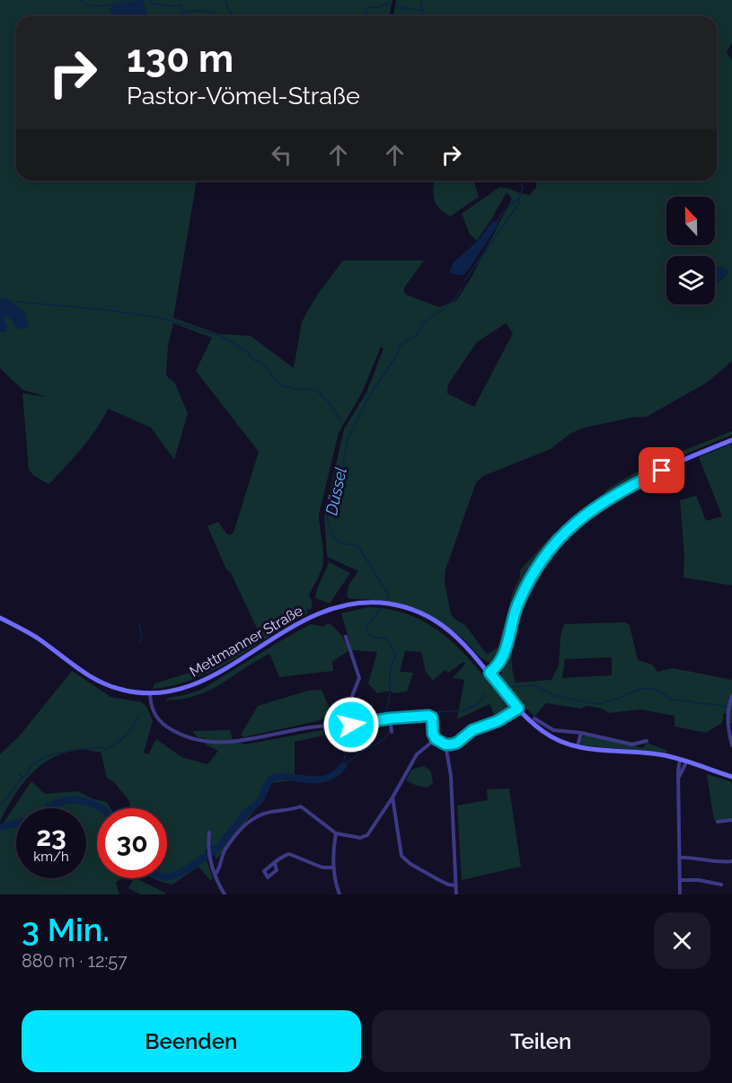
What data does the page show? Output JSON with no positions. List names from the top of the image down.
{
  "streets": {
    "main road": ["Mettmanner Straße"]
  },
  "water": ["Düssel"],
  "north": "top",
  "page": {
    "turn": ["130 m", "Pastor-Vömel-Straße"],
    "speed": "23 km/h",
    "limit": "30",
    "heading": ["3 Min.", "880 m · 12:57"],
    "buttons": ["Beenden", "Teilen"]
  }
}
